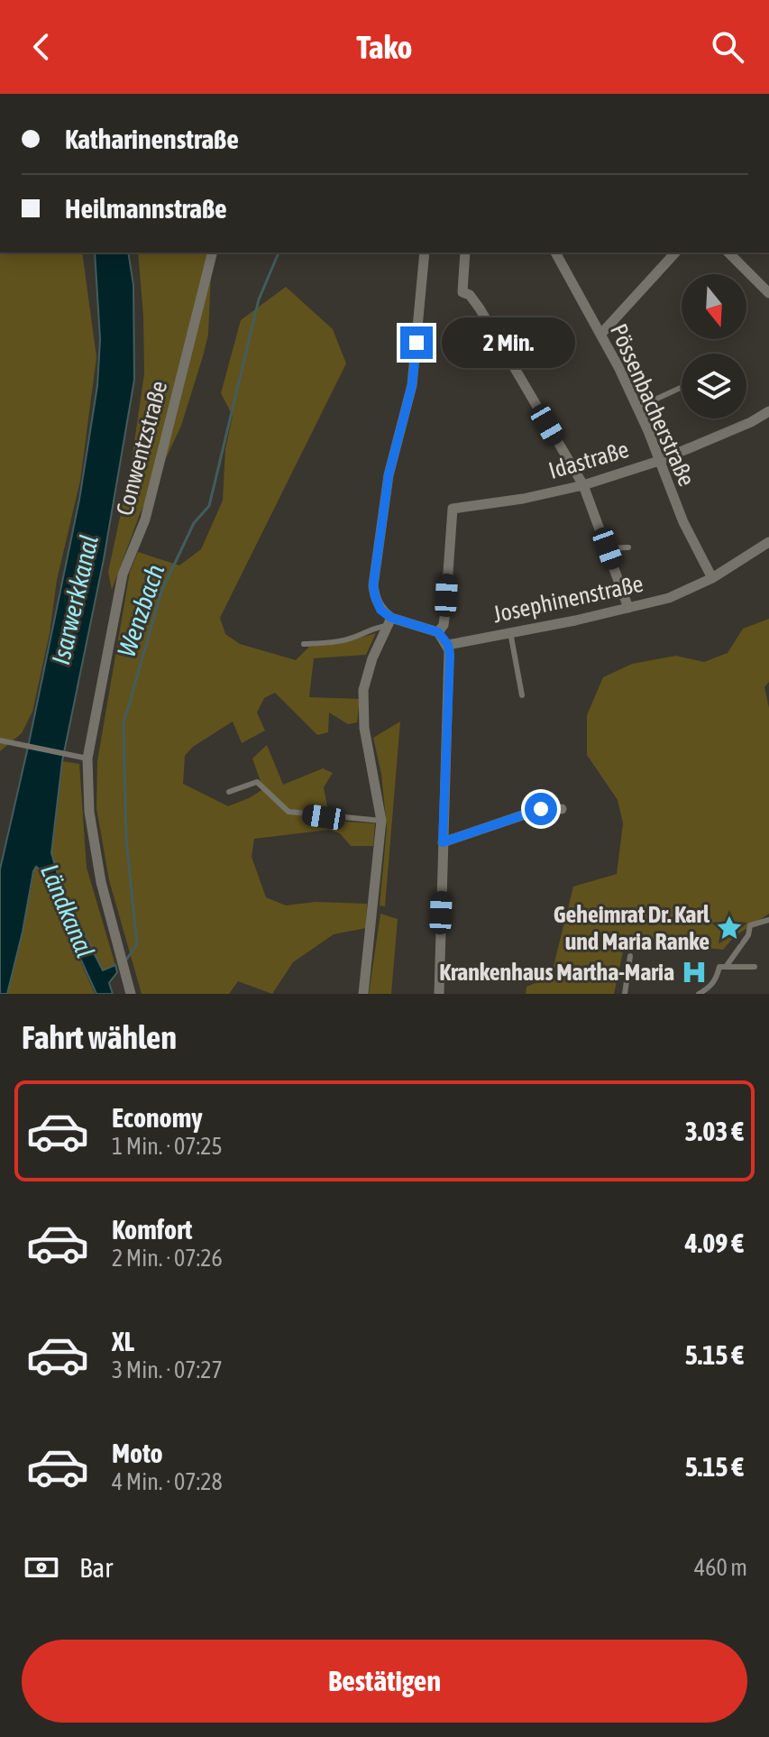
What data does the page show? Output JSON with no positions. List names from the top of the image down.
{
  "streets": {
    "street": [
      "Pössenbacherstraße",
      "Conwentzstraße",
      "Idastraße",
      "Josephinenstraße"
    ]
  },
  "crossings": [
    ["Pössenbacherstraße", "Idastraße"],
    ["Pössenbacherstraße", "Josephinenstraße"]
  ],
  "water": ["Isarwerkkanal", "Wenzbach", "Ländkanal"],
  "places": {
    "place": ["Geheimrat Dr. Karl und Maria Ranke"],
    "hospital": ["Krankenhaus Martha-Maria"]
  },
  "north": "bottom",
  "page": {
    "header": "Tako",
    "banner": ["Katharinenstraße", "Heilmannstraße"],
    "bubble": "2 Min.",
    "heading": "Fahrt wählen",
    "list": [
      {
        "name": "Economy",
        "note": "1 Min. · 07:25",
        "value": "3.03 €"
      },
      {
        "name": "Komfort",
        "note": "2 Min. · 07:26",
        "value": "4.09 €"
      },
      {
        "name": "XL",
        "note": "3 Min. · 07:27",
        "value": "5.15 €"
      },
      {
        "name": "Moto",
        "note": "4 Min. · 07:28",
        "value": "5.15 €"
      }
    ],
    "pay": ["Bar", "460 m"],
    "buttons": "Bestätigen"
  }
}
